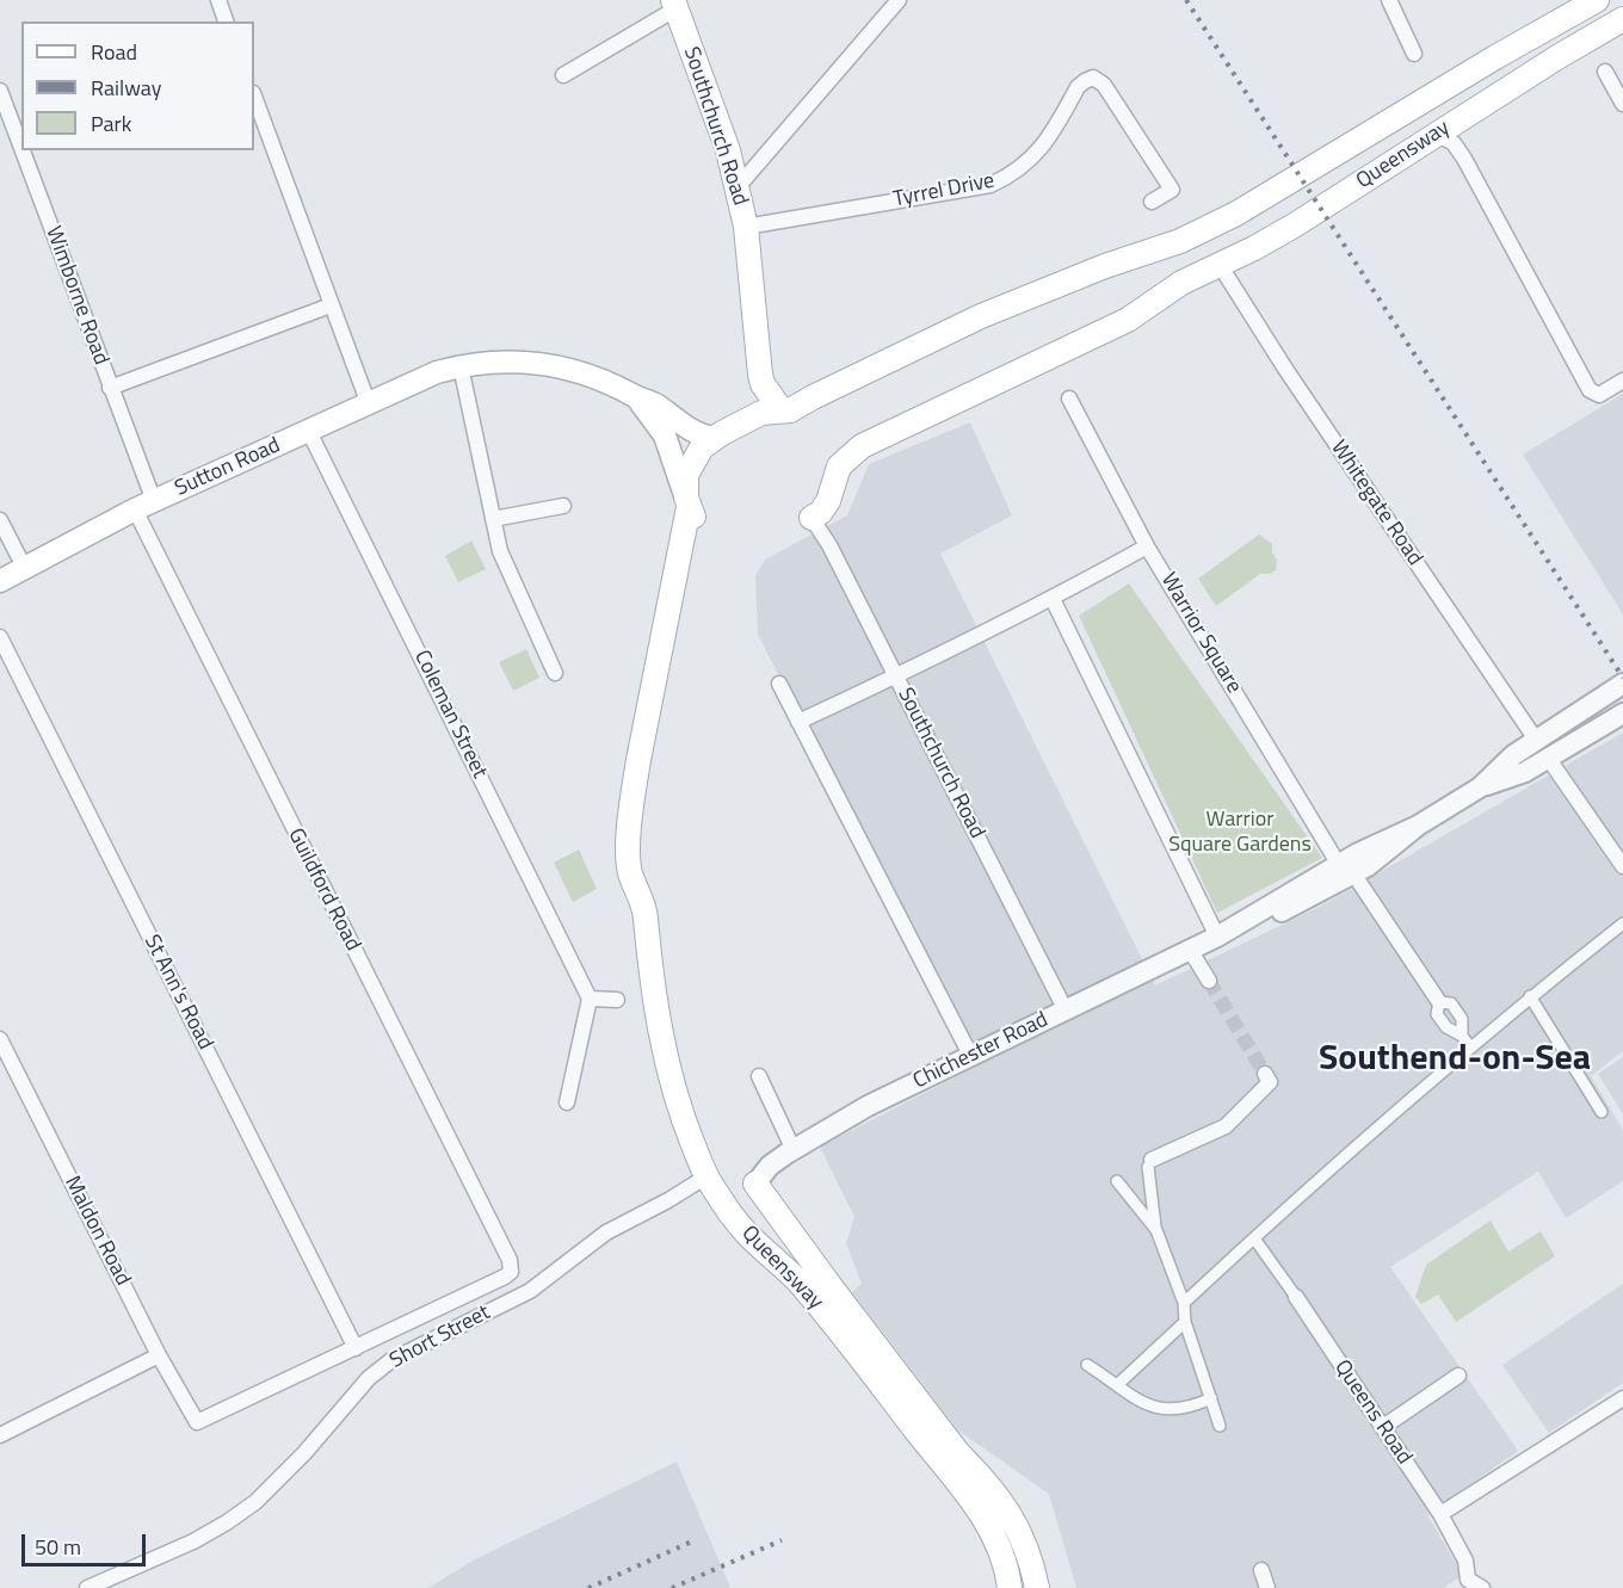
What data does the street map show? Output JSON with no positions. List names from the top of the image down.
{
  "streets": {
    "main road": ["Southchurch Road", "Queensway", "Sutton Road"],
    "street": [
      "Tyrrel Drive",
      "Wimborne Road",
      "Whitegate Road",
      "Warrior Square",
      "Coleman Street",
      "Guildford Road",
      "St Ann's Road",
      "Chichester Road",
      "Maldon Road",
      "Short Street",
      "Queens Road"
    ]
  },
  "crossings": [
    ["Southchurch Road", "Queensway"],
    ["Southchurch Road", "Tyrrel Drive"],
    ["Southchurch Road", "Chichester Road"],
    ["Queensway", "Sutton Road"],
    ["Queensway", "Whitegate Road"],
    ["Queensway", "Chichester Road"],
    ["Queensway", "Short Street"],
    ["Wimborne Road", "Sutton Road"],
    ["Wimborne Road", "Guildford Road"],
    ["Sutton Road", "Coleman Street"],
    ["Sutton Road", "Guildford Road"],
    ["Whitegate Road", "Chichester Road"],
    ["Warrior Square", "Chichester Road"],
    ["Guildford Road", "St Ann's Road"],
    ["Guildford Road", "Maldon Road"],
    ["St Ann's Road", "Maldon Road"]
  ],
  "districts": ["Southend-on-Sea"],
  "parks": ["Warrior Square Gardens"],
  "legend": ["Road", "Railway", "Park"],
  "scale_bar": "50 m"
}
